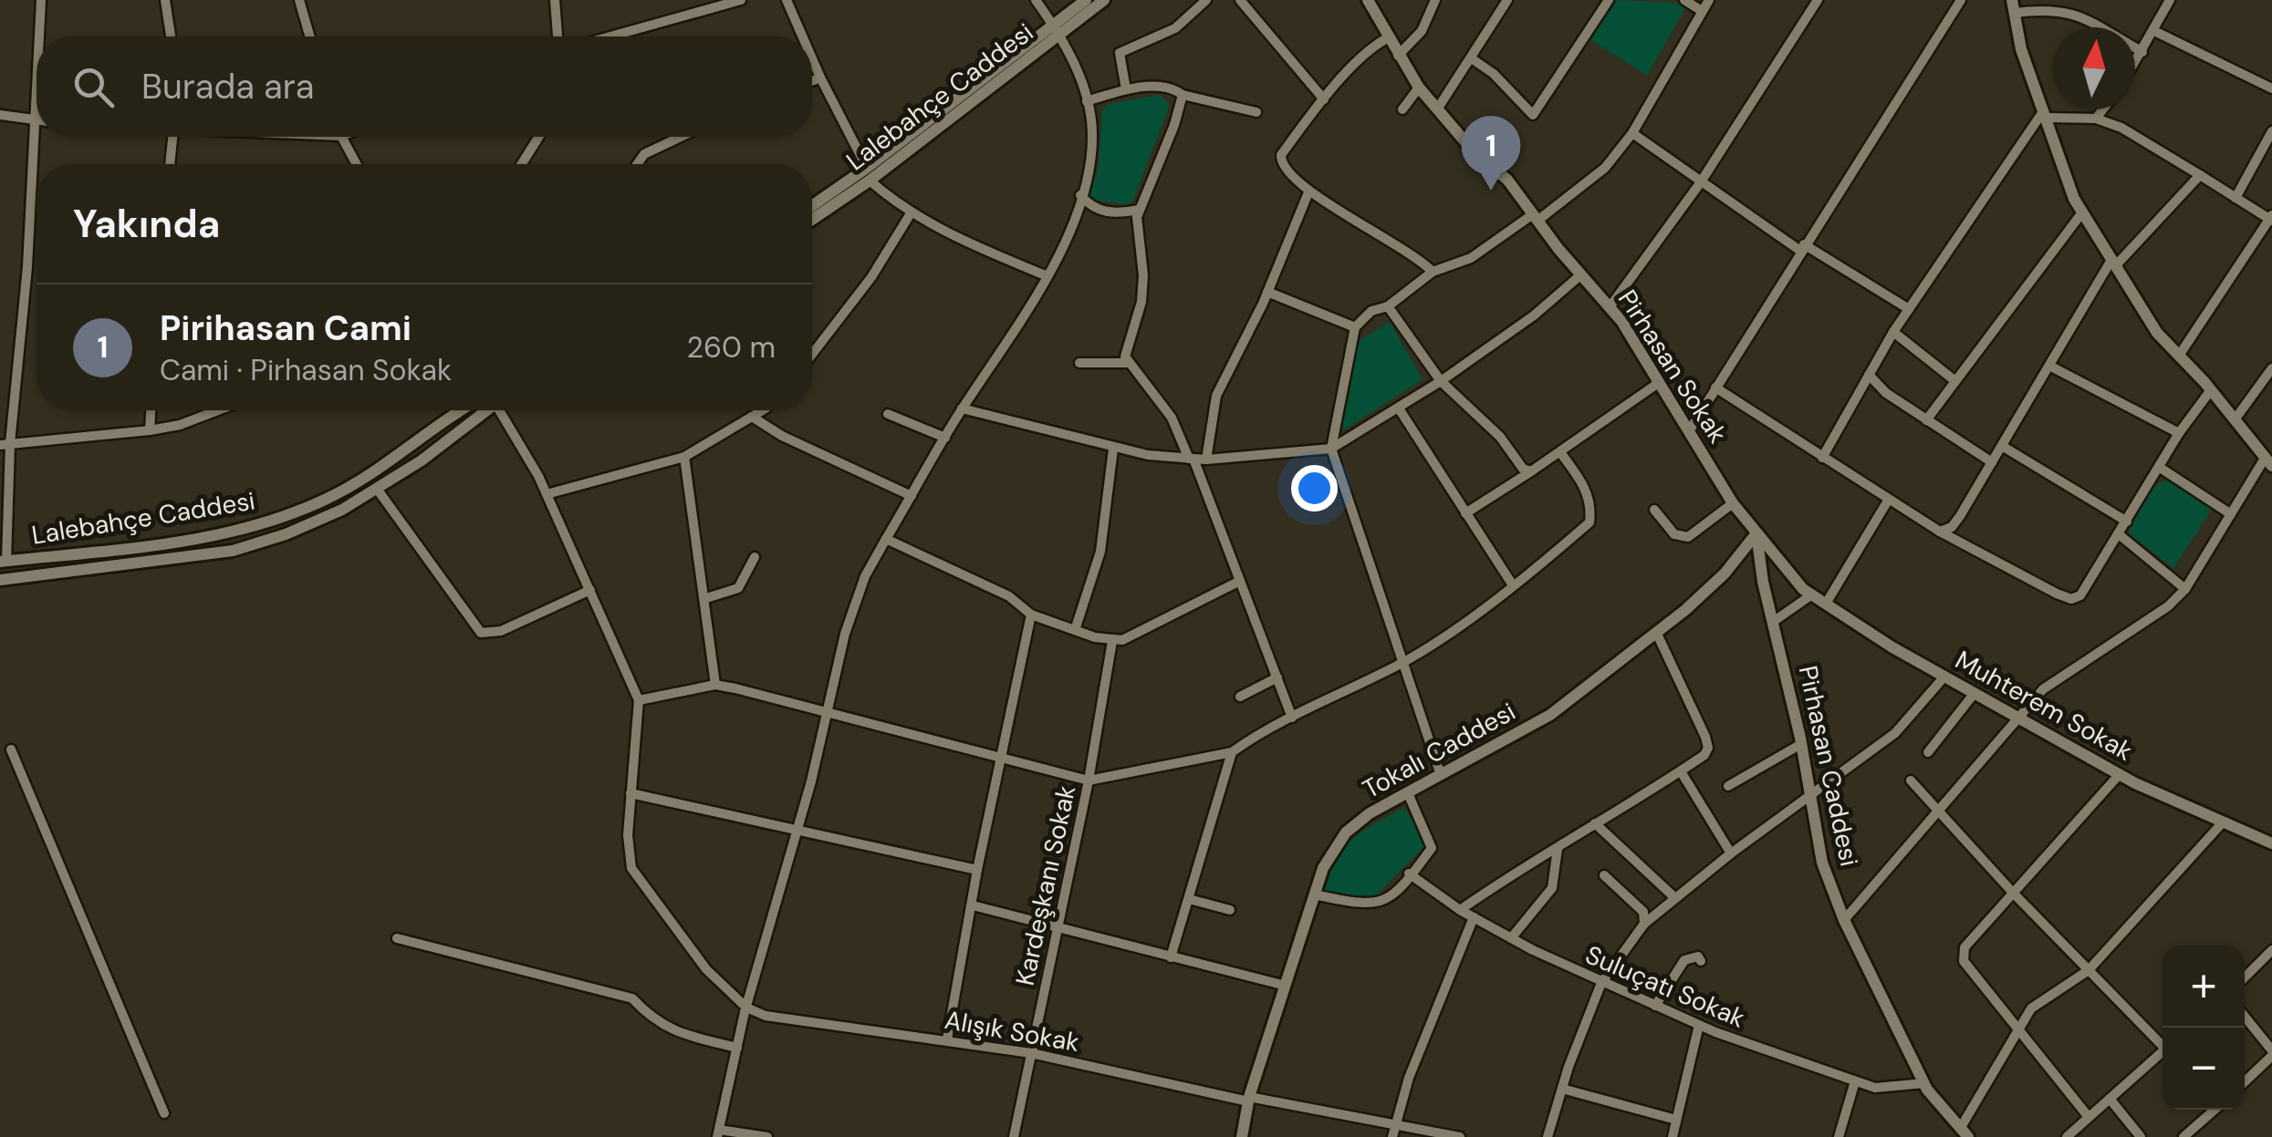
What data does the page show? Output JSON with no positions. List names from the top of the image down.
{
  "streets": {
    "street": [
      "Lalebahçe Caddesi",
      "Pirhasan Sokak",
      "Muhterem Sokak",
      "Tokalı Caddesi",
      "Pirhasan Caddesi",
      "Kardeşkanı Sokak",
      "Suluçatı Sokak",
      "Alışık Sokak"
    ]
  },
  "crossings": [
    ["Pirhasan Sokak", "Muhterem Sokak"],
    ["Pirhasan Sokak", "Tokalı Caddesi"],
    ["Pirhasan Sokak", "Pirhasan Caddesi"],
    ["Tokalı Caddesi", "Pirhasan Caddesi"],
    ["Tokalı Caddesi", "Alışık Sokak"],
    ["Pirhasan Caddesi", "Suluçatı Sokak"],
    ["Kardeşkanı Sokak", "Alışık Sokak"]
  ],
  "north": "top",
  "page": {
    "search": "Burada ara",
    "pins": "1",
    "heading": "Yakında",
    "list": [
      {
        "mark": "1",
        "name": "Pirihasan Cami",
        "note": "Cami · Pirhasan Sokak",
        "value": "260 m"
      }
    ],
    "map_buttons": ["+", "−"]
  }
}
